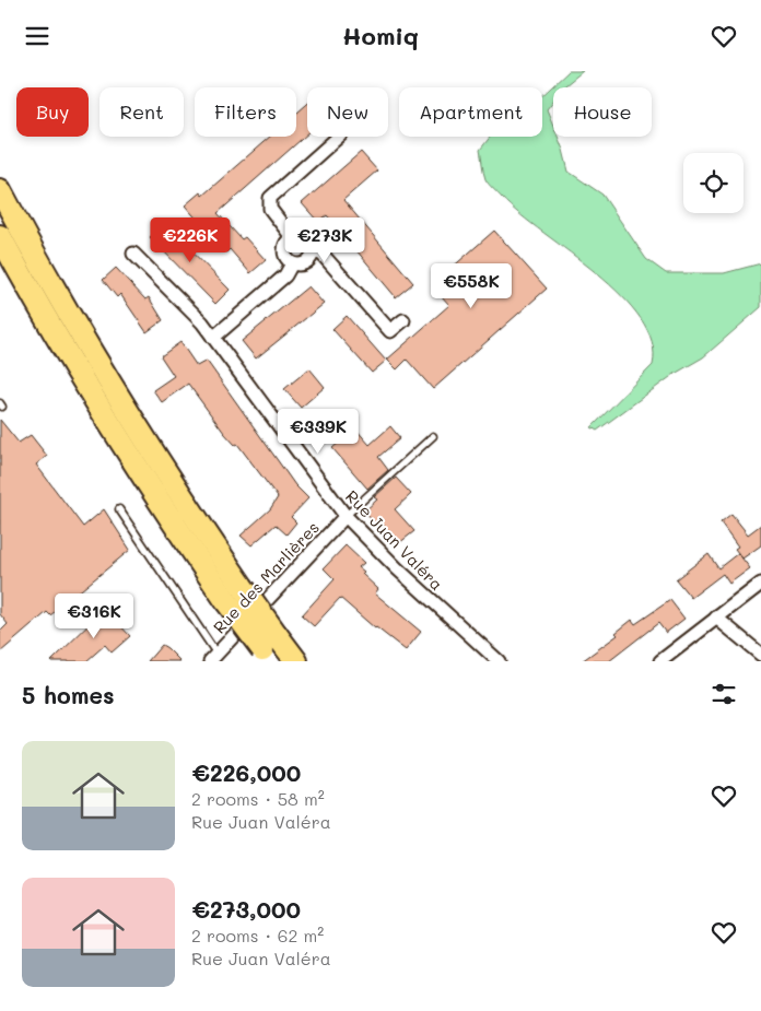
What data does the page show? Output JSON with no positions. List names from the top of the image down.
{
  "streets": {
    "street": ["Rue Juan Valéra", "Rue des Marlières"]
  },
  "crossings": [
    ["Rue Juan Valéra", "Rue des Marlières"]
  ],
  "page": {
    "header": "Homiq",
    "chip": [
      "Buy",
      "Rent",
      "Filters",
      "New",
      "Apartment",
      "House"
    ],
    "price": [
      "€226K",
      "€273K",
      "€558K",
      "€339K",
      "€316K"
    ],
    "heading": "5 homes",
    "list": [
      {
        "name": "€226,000",
        "note": "2 rooms · 58 m² · Rue Juan Valéra"
      },
      {
        "name": "€273,000",
        "note": "2 rooms · 62 m² · Rue Juan Valéra"
      }
    ]
  }
}
